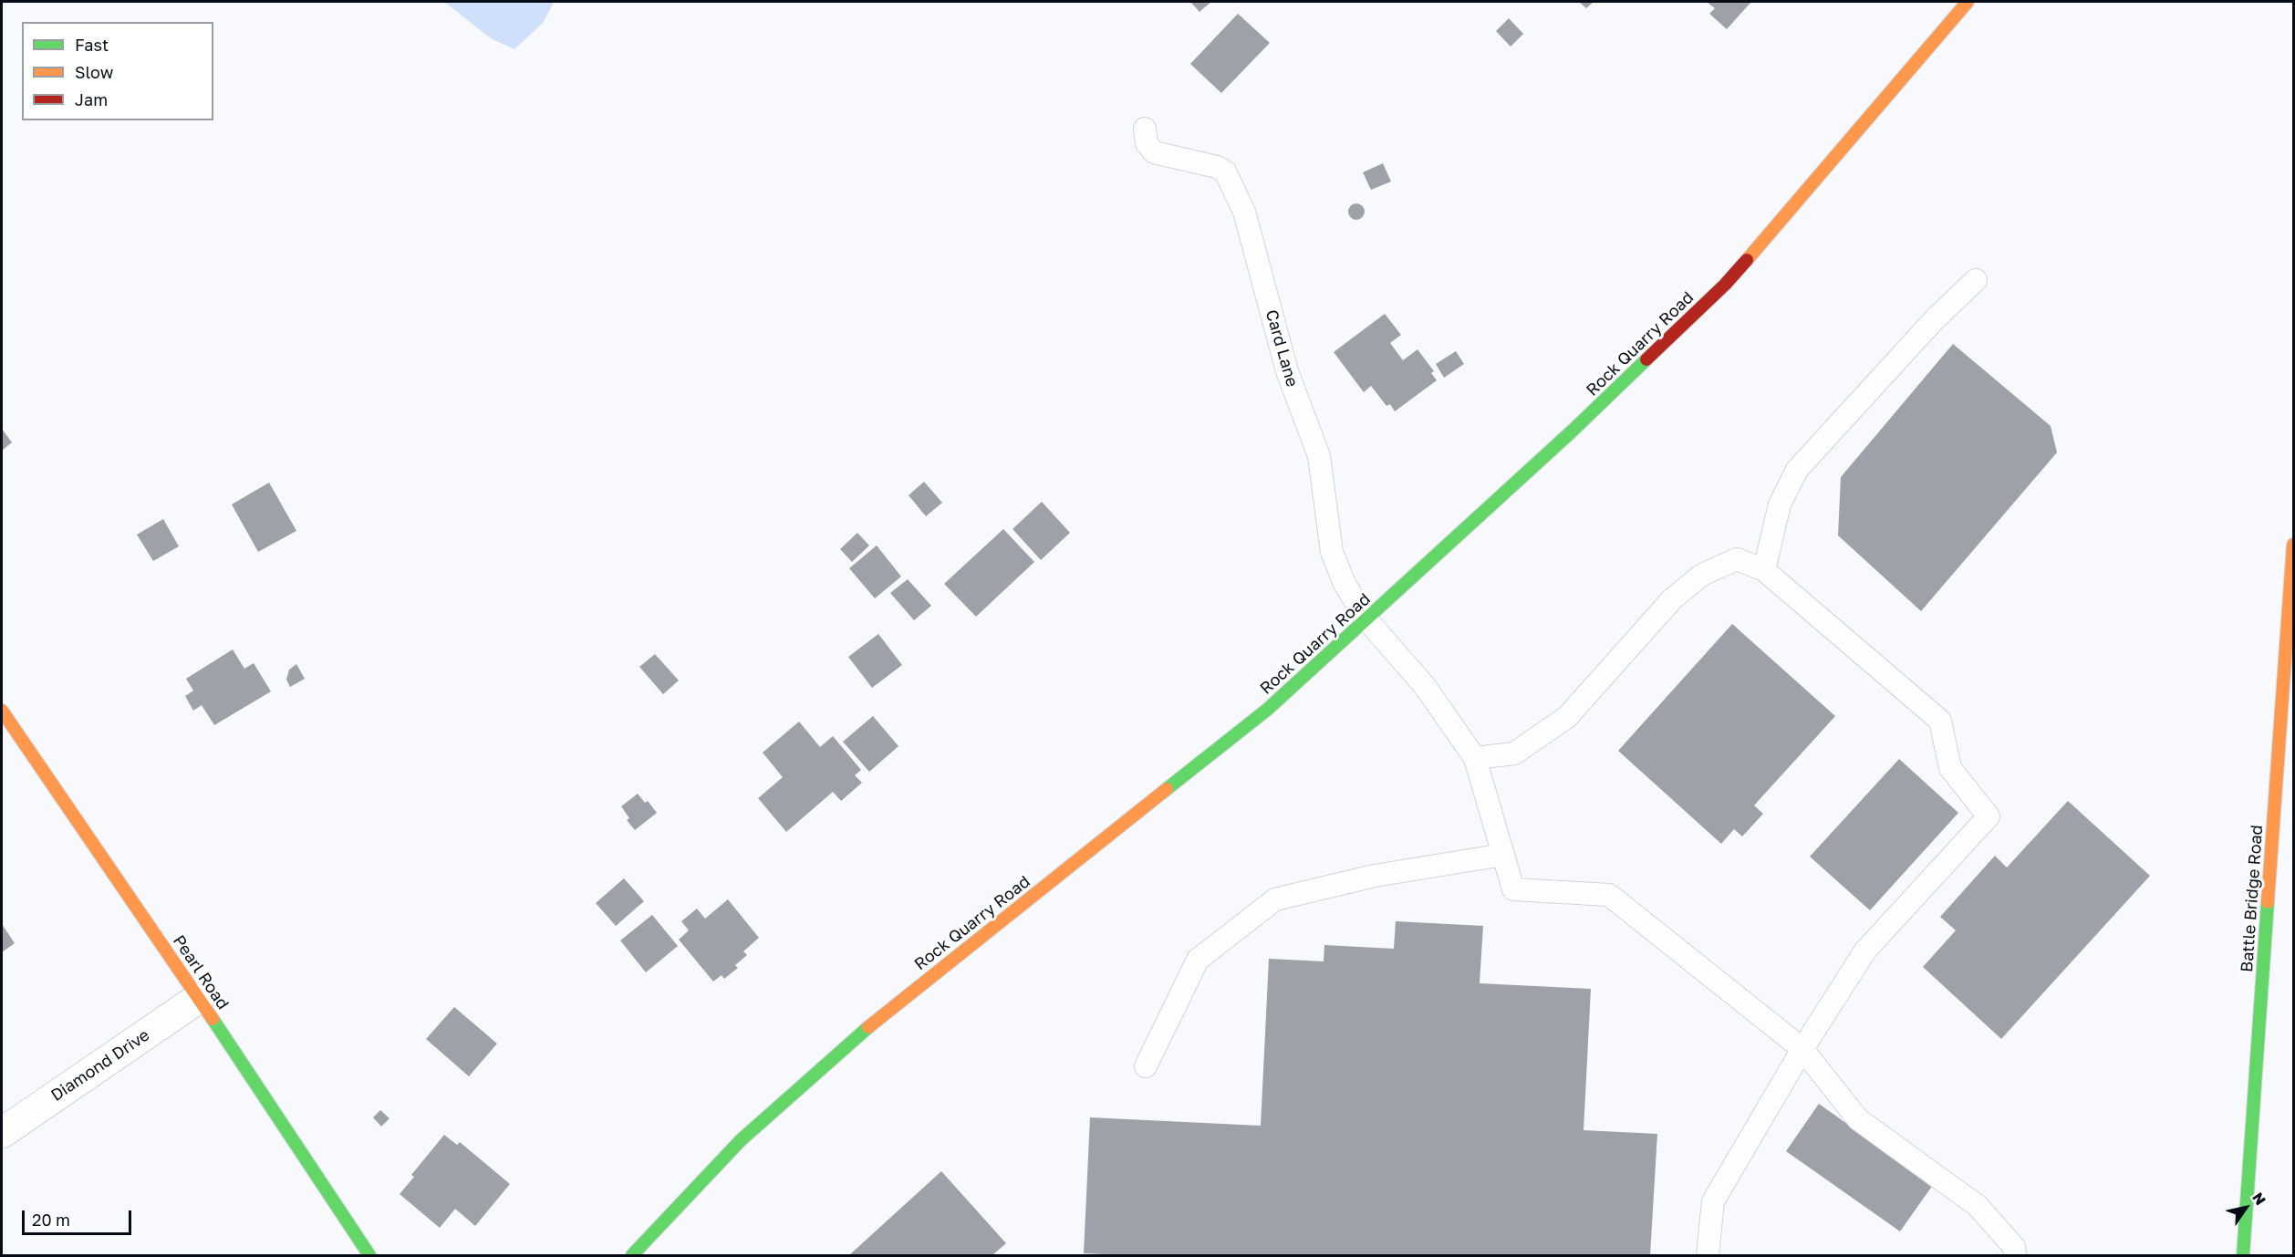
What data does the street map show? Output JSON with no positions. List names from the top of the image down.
{
  "streets": {
    "main road": ["Rock Quarry Road", "Battle Bridge Road", "Pearl Road"],
    "street": ["Diamond Drive"],
    "lane": ["Card Lane"]
  },
  "crossings": [
    ["Rock Quarry Road", "Card Lane"],
    ["Pearl Road", "Diamond Drive"]
  ],
  "legend": ["Fast", "Slow", "Jam"],
  "scale_bar": "20 m",
  "north": "top right"
}
